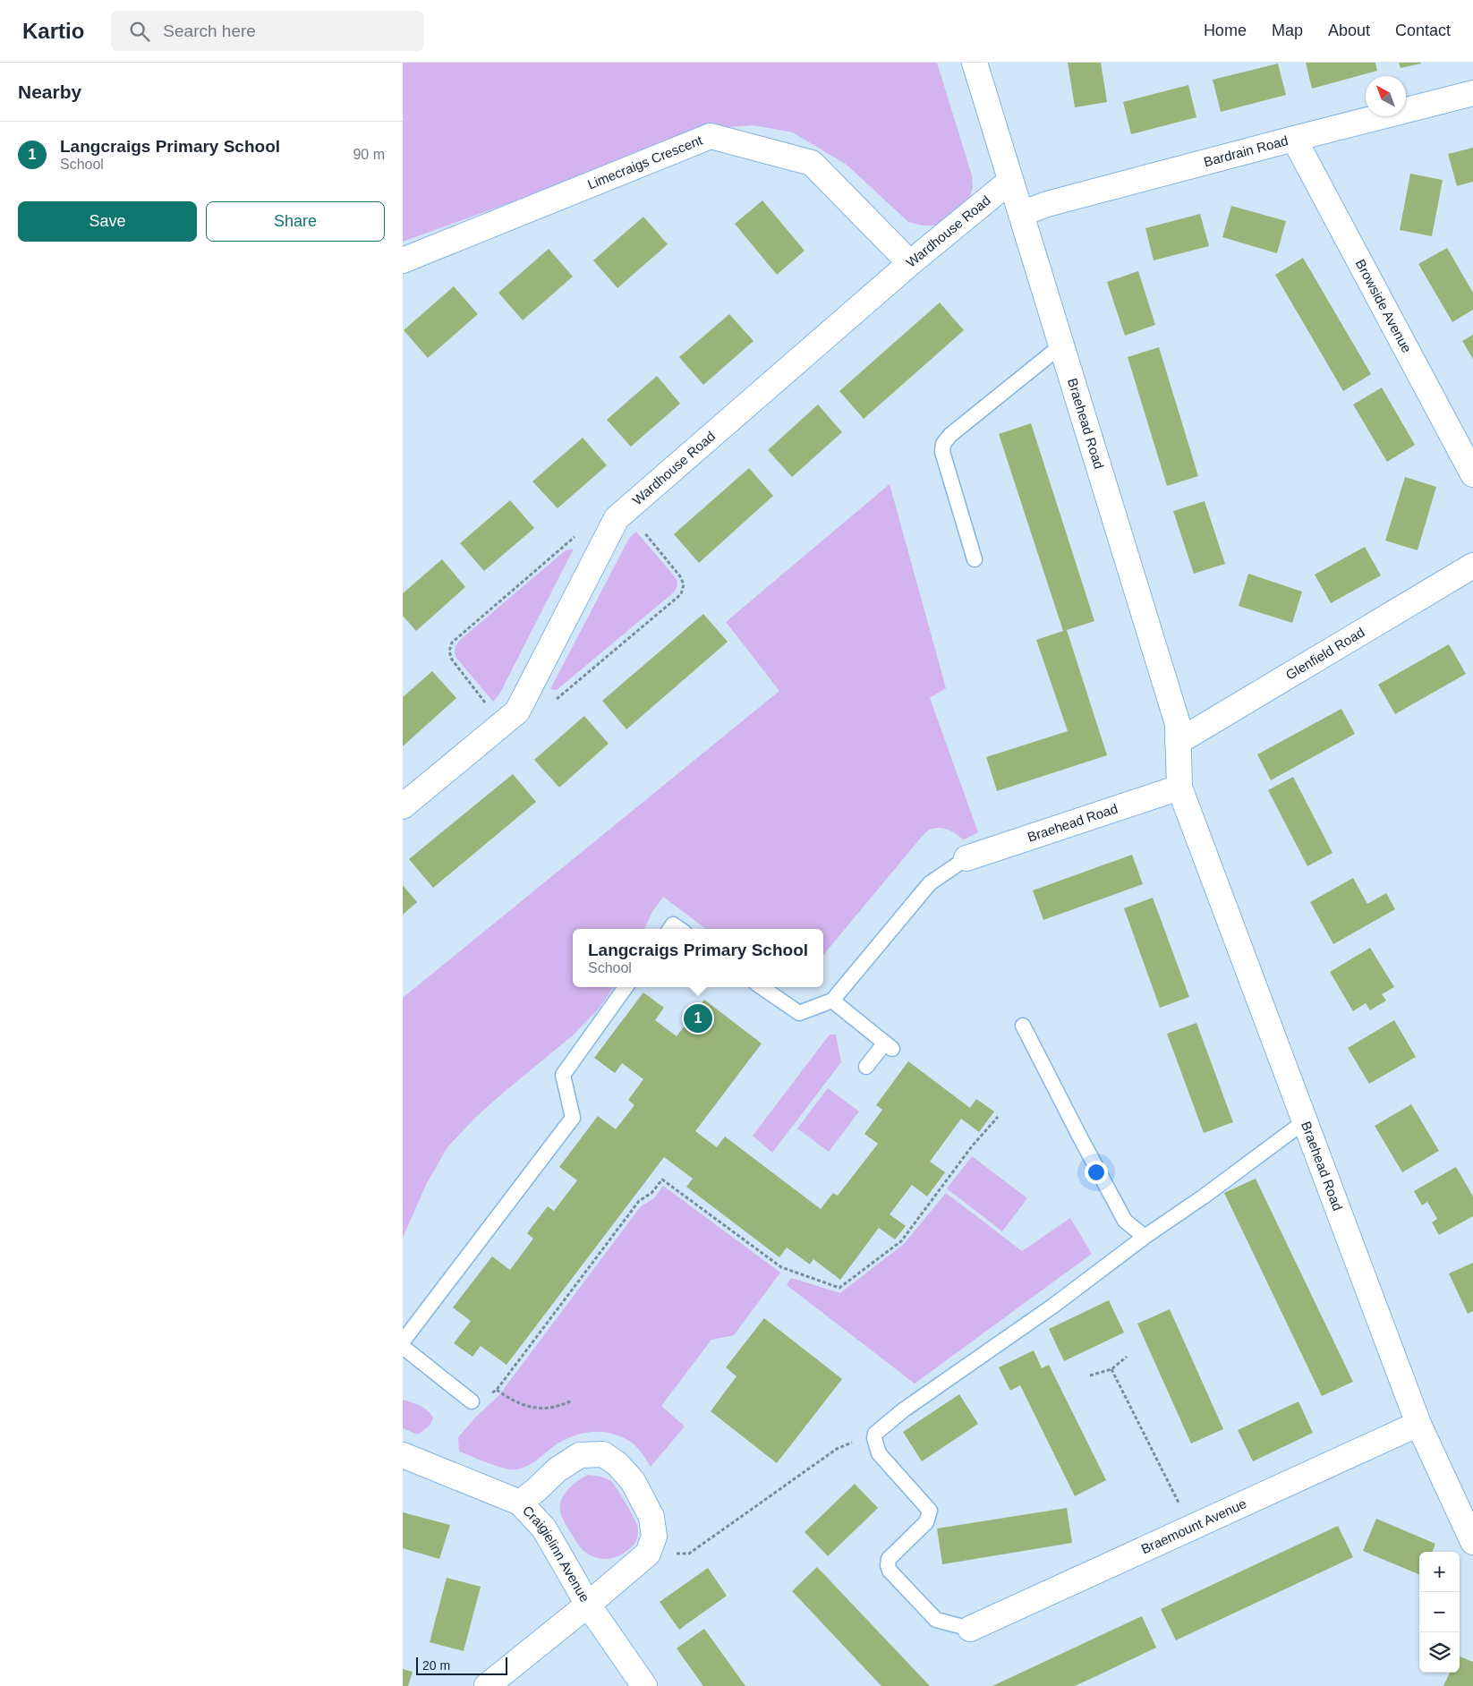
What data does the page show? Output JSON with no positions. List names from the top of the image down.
{
  "streets": {
    "street": [
      "Bardrain Road",
      "Limecraigs Crescent",
      "Wardhouse Road",
      "Browside Avenue",
      "Braehead Road",
      "Glenfield Road",
      "Braemount Avenue",
      "Craigielinn Avenue"
    ]
  },
  "crossings": [
    ["Bardrain Road", "Browside Avenue"],
    ["Bardrain Road", "Braehead Road"],
    ["Limecraigs Crescent", "Wardhouse Road"],
    ["Wardhouse Road", "Braehead Road"],
    ["Braehead Road", "Glenfield Road"],
    ["Braehead Road", "Braemount Avenue"]
  ],
  "scale_bar": "20 m",
  "north": "top left",
  "page": {
    "header": "Kartio",
    "search": "Search here",
    "nav": [
      "Home",
      "Map",
      "About",
      "Contact"
    ],
    "heading": "Nearby",
    "list": [
      {
        "mark": "1",
        "name": "Langcraigs Primary School",
        "note": "School",
        "value": "90 m"
      }
    ],
    "buttons": ["Save", "Share"],
    "popup": ["Langcraigs Primary School", "School"],
    "pins": "1",
    "map_buttons": ["+", "−"],
    "scale": "20 m"
  }
}
